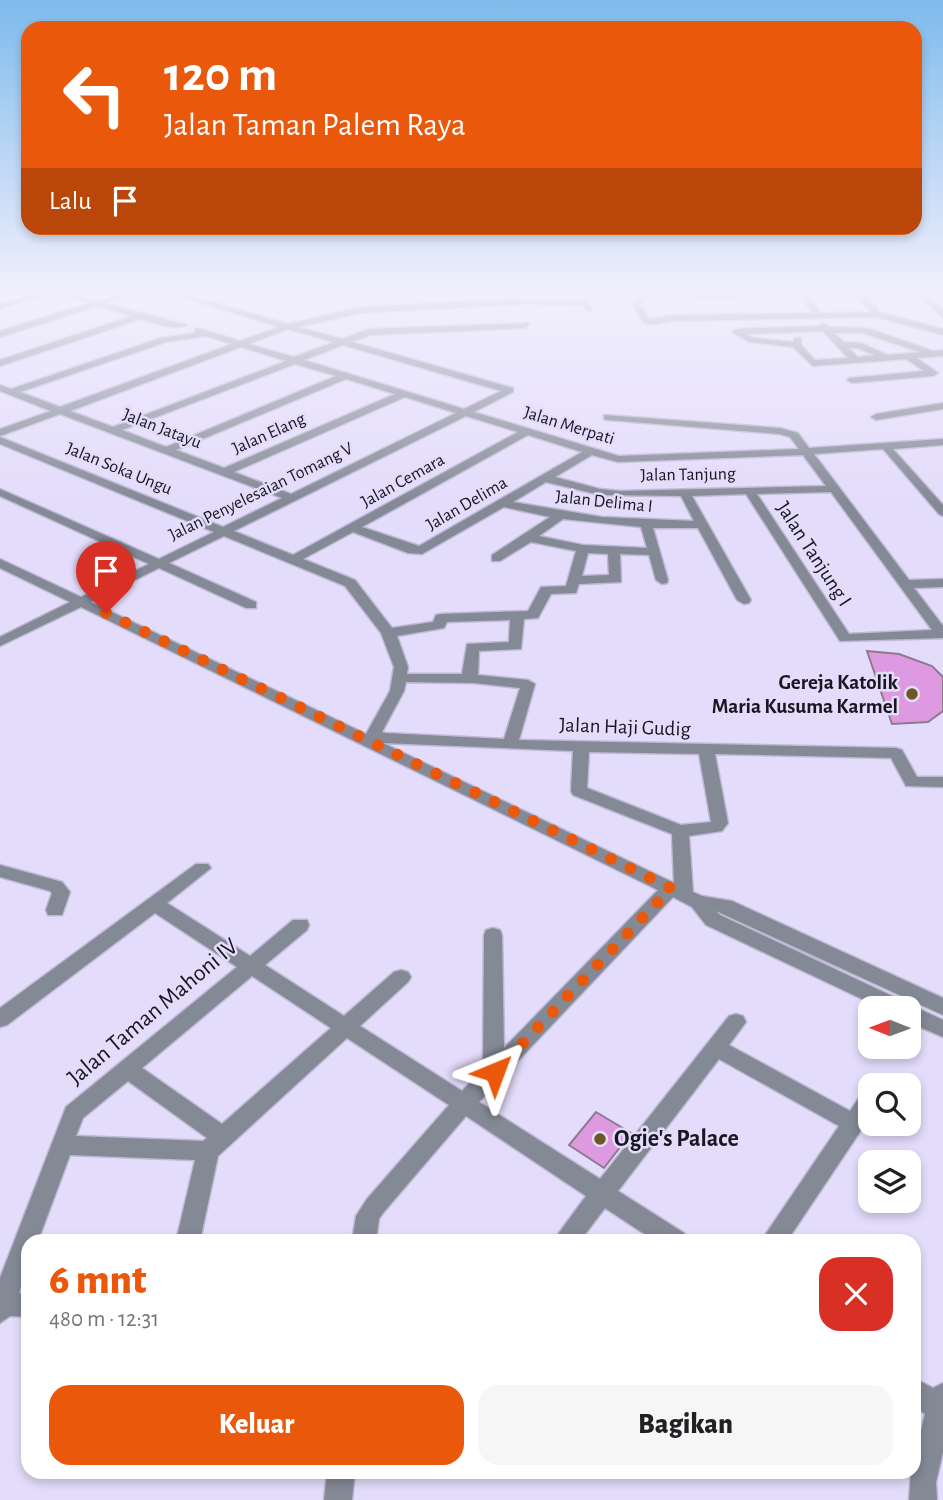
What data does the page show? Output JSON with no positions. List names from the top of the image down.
{
  "streets": {
    "street": [
      "Jalan Merpati",
      "Jalan Jatayu",
      "Jalan Elang",
      "Jalan Soka Ungu",
      "Jalan Tanjung",
      "Jalan Cemara",
      "Jalan Penyelesaian Tomang V",
      "Jalan Delima I",
      "Jalan Delima",
      "Jalan Tanjung I",
      "Jalan Haji Gudig",
      "Jalan Taman Mahoni IV"
    ]
  },
  "crossings": [
    ["Jalan Merpati", "Jalan Jatayu"],
    ["Jalan Merpati", "Jalan Elang"],
    ["Jalan Merpati", "Jalan Cemara"],
    ["Jalan Merpati", "Jalan Penyelesaian Tomang V"],
    ["Jalan Merpati", "Jalan Delima"],
    ["Jalan Jatayu", "Jalan Elang"],
    ["Jalan Jatayu", "Jalan Penyelesaian Tomang V"],
    ["Jalan Soka Ungu", "Jalan Cemara"],
    ["Jalan Soka Ungu", "Jalan Penyelesaian Tomang V"],
    ["Jalan Tanjung", "Jalan Delima"],
    ["Jalan Tanjung", "Jalan Tanjung I"],
    ["Jalan Cemara", "Jalan Delima"],
    ["Jalan Delima I", "Jalan Delima"]
  ],
  "places": ["Gereja Katolik Maria Kusuma Karmel", "Ogie's Palace"],
  "north": "left",
  "page": {
    "turn": ["120 m", "Jalan Taman Palem Raya"],
    "then": "Lalu",
    "heading": ["6 mnt", "480 m · 12:31"],
    "buttons": ["Keluar", "Bagikan"]
  }
}
